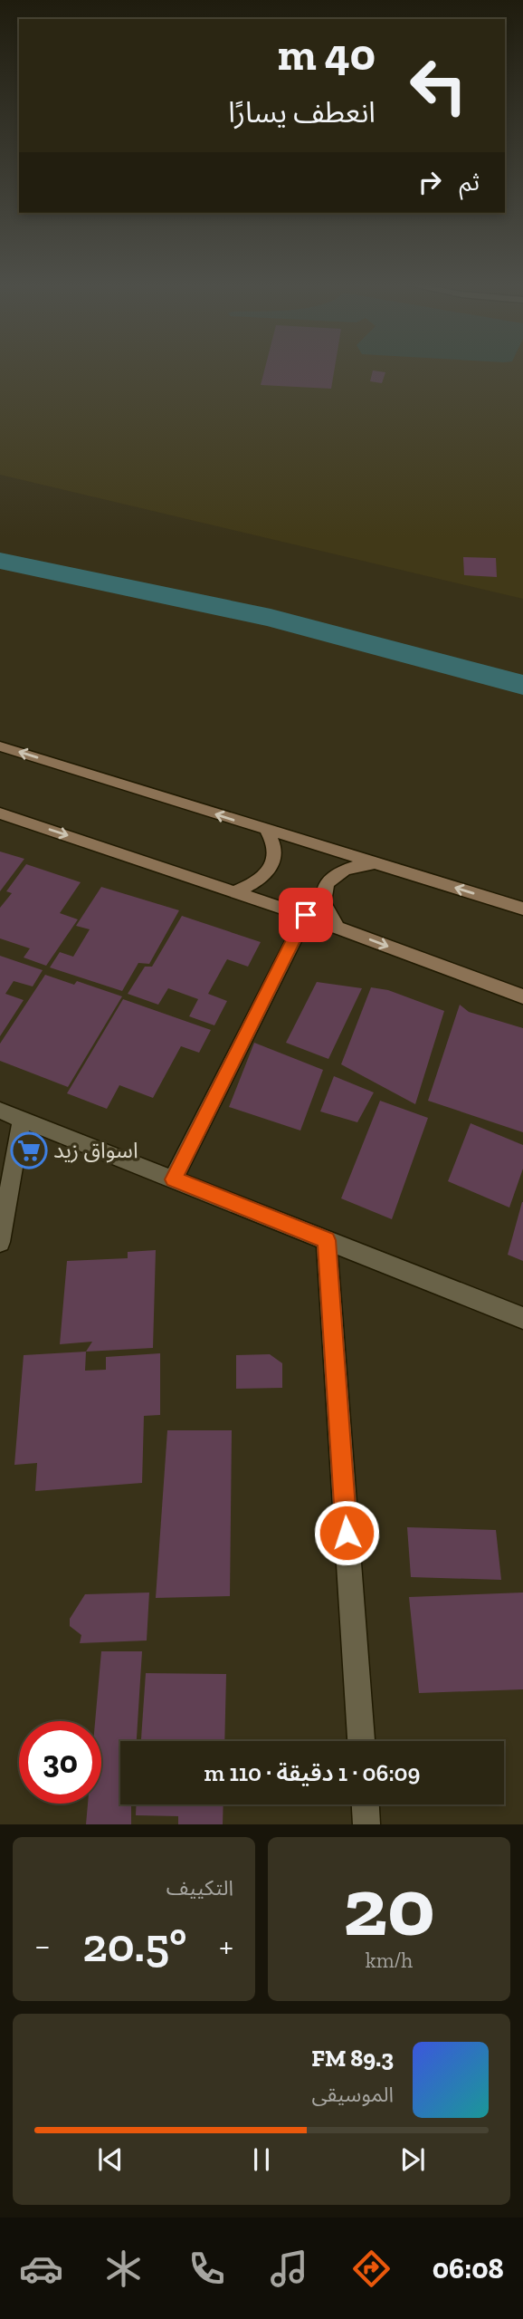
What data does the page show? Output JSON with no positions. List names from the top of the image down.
{
  "places": {
    "supermarket": ["اسواق زيد"]
  },
  "page": {
    "turn": ["40 m", "انعطف يسارًا"],
    "then": "ثم",
    "limit": "30",
    "trip": "06:09 · 1 دقيقة · 110 m",
    "tile": [
      ["20", "km/h"],
      "التكييف"
    ],
    "heat": ["−", "20.5°", "+"],
    "song": ["89.3 FM", "الموسيقى"],
    "tabs": "06:08"
  }
}
